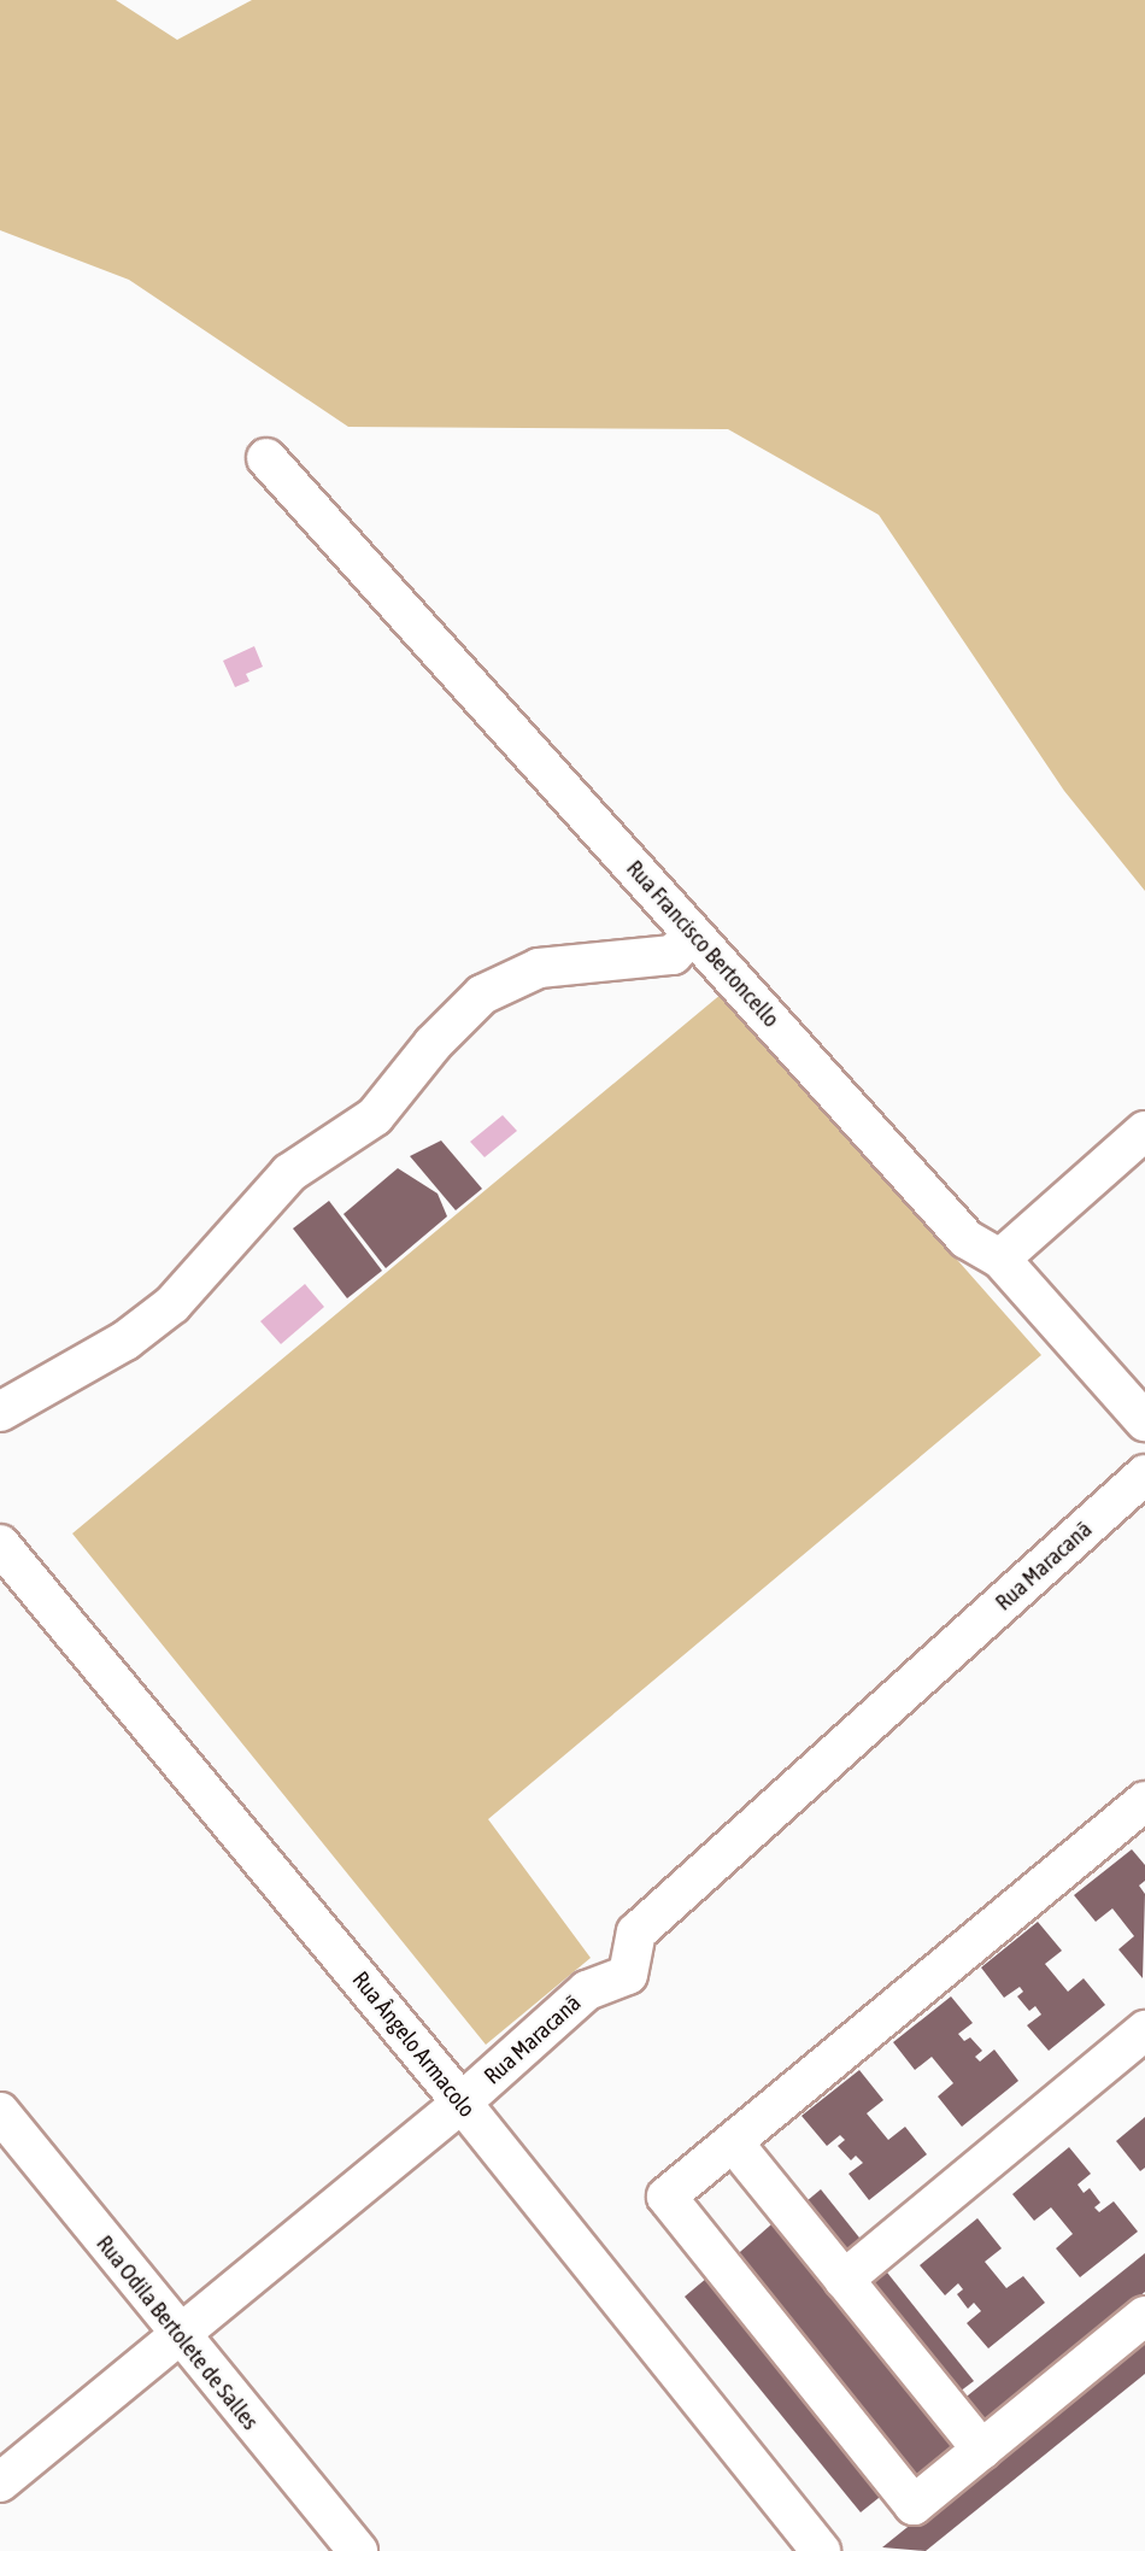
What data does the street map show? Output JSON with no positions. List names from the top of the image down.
{
  "streets": {
    "street": [
      "Rua Francisco Bertoncello",
      "Rua Maracanã",
      "Rua Ângelo Armacolo",
      "Rua Odila Bertolete de Salles"
    ]
  },
  "crossings": [
    ["Rua Maracanã", "Rua Ângelo Armacolo"],
    ["Rua Maracanã", "Rua Odila Bertolete de Salles"]
  ]
}
